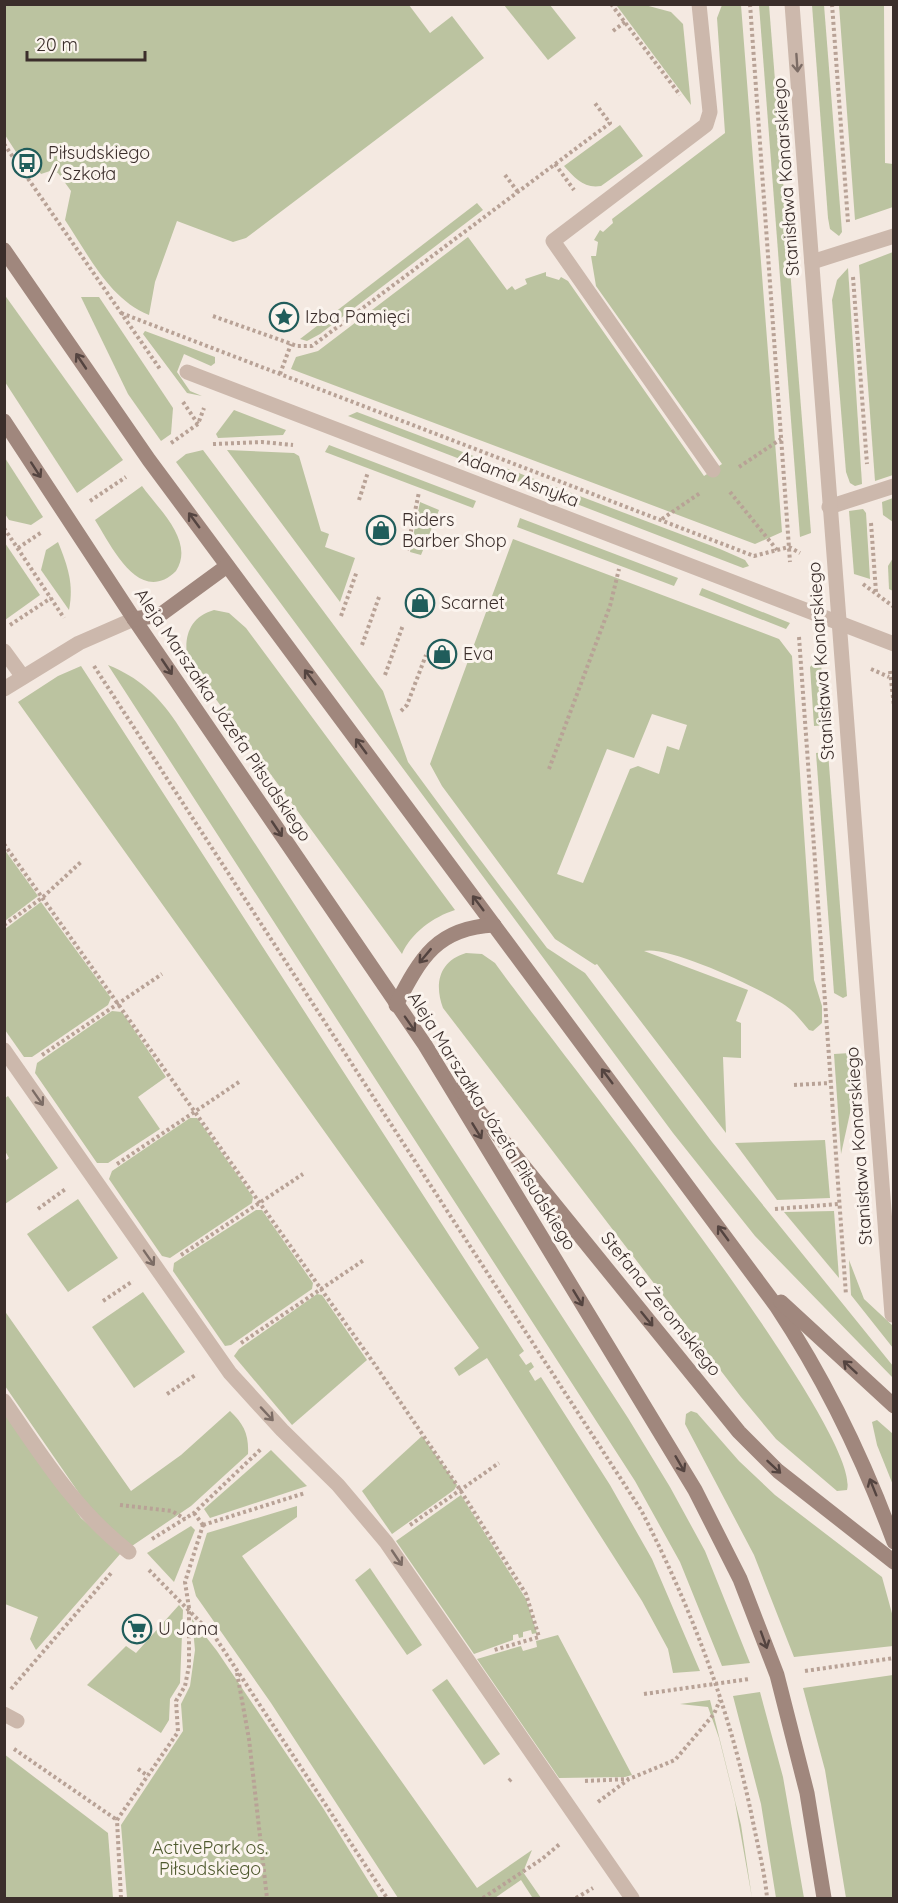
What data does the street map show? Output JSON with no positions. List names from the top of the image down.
{
  "streets": {
    "street": [
      "Stanisława Konarskiego",
      "Adama Asnyka",
      "Aleja Marszałka Józefa Piłsudskiego",
      "Stefana Żeromskiego"
    ]
  },
  "crossings": [
    ["Stanisława Konarskiego", "Adama Asnyka"],
    ["Aleja Marszałka Józefa Piłsudskiego", "Stefana Żeromskiego"]
  ],
  "parks": ["ActivePark os. Piłsudskiego"],
  "places": {
    "bus stop": ["Piłsudskiego / Szkoła"],
    "place": ["Izba Pamięci"],
    "shop": ["Riders Barber Shop", "Scarnet", "Eva"],
    "supermarket": ["U Jana"]
  },
  "scale_bar": "20 m"
}
